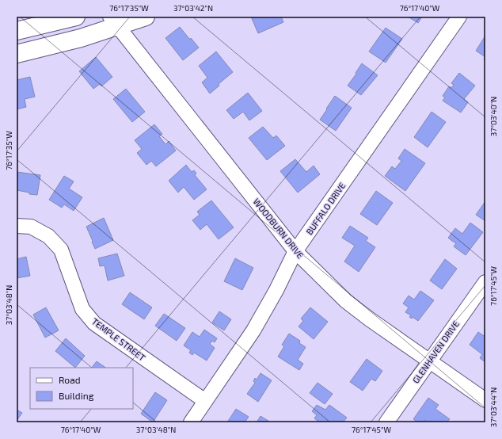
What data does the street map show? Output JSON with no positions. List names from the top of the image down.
{
  "streets": {
    "street": [
      "BUFFALO DRIVE",
      "WOODBURN DRIVE",
      "TEMPLE STREET",
      "GLENHAVEN DRIVE"
    ]
  },
  "crossings": [
    ["BUFFALO DRIVE", "WOODBURN DRIVE"],
    ["BUFFALO DRIVE", "TEMPLE STREET"],
    ["WOODBURN DRIVE", "GLENHAVEN DRIVE"]
  ],
  "legend": ["Road", "Building"],
  "coordinates": [
    "76°17'35\"W",
    "37°03'42\"N",
    "76°17'40\"W",
    "37°03'40\"N",
    "76°17'45\"W",
    "37°03'48\"N",
    "37°03'44\"N"
  ]
}
